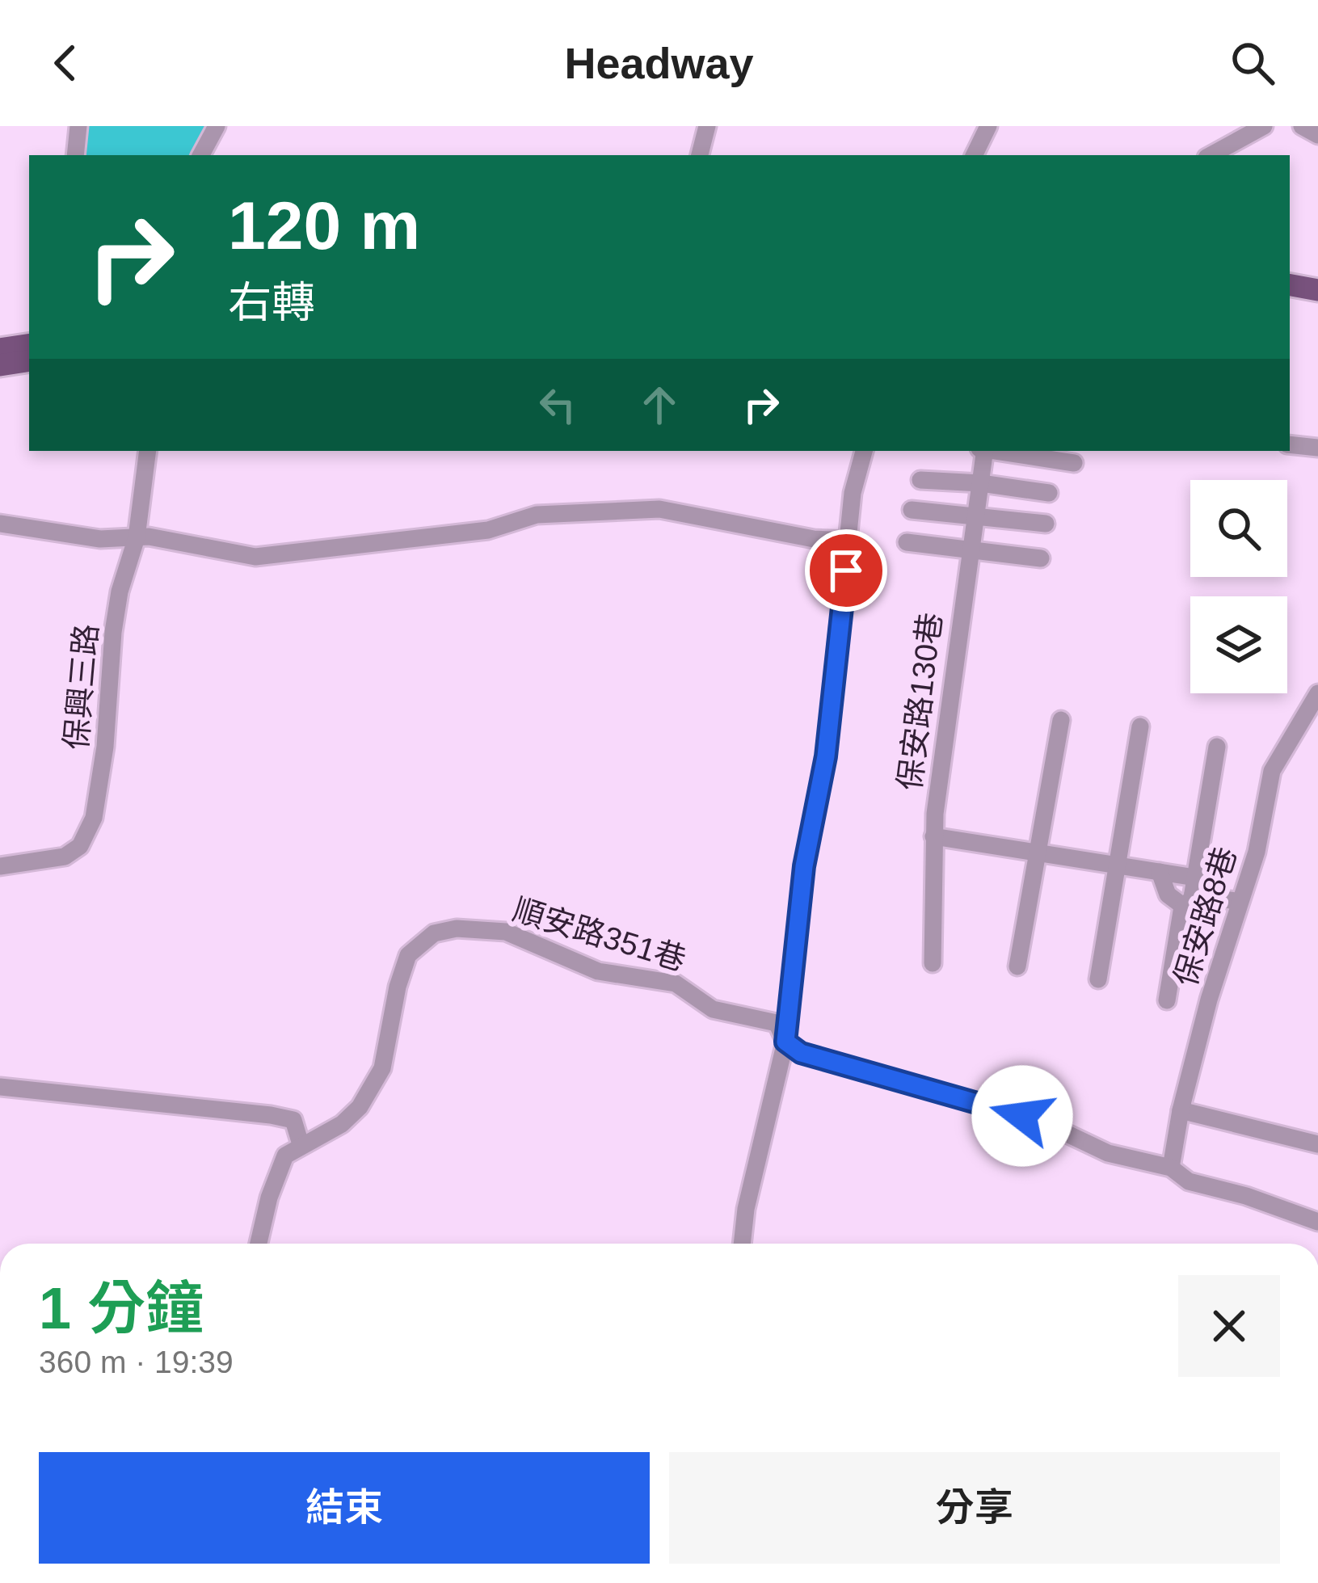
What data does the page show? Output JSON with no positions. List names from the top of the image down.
{
  "streets": {
    "street": [
      "保興三路",
      "保安路130巷",
      "保安路8巷",
      "順安路351巷"
    ]
  },
  "crossings": [
    ["保安路8巷", "順安路351巷"]
  ],
  "page": {
    "header": "Headway",
    "turn": ["120 m", "右轉"],
    "heading": ["1 分鐘", "360 m · 19:39"],
    "buttons": ["結束", "分享"]
  }
}
